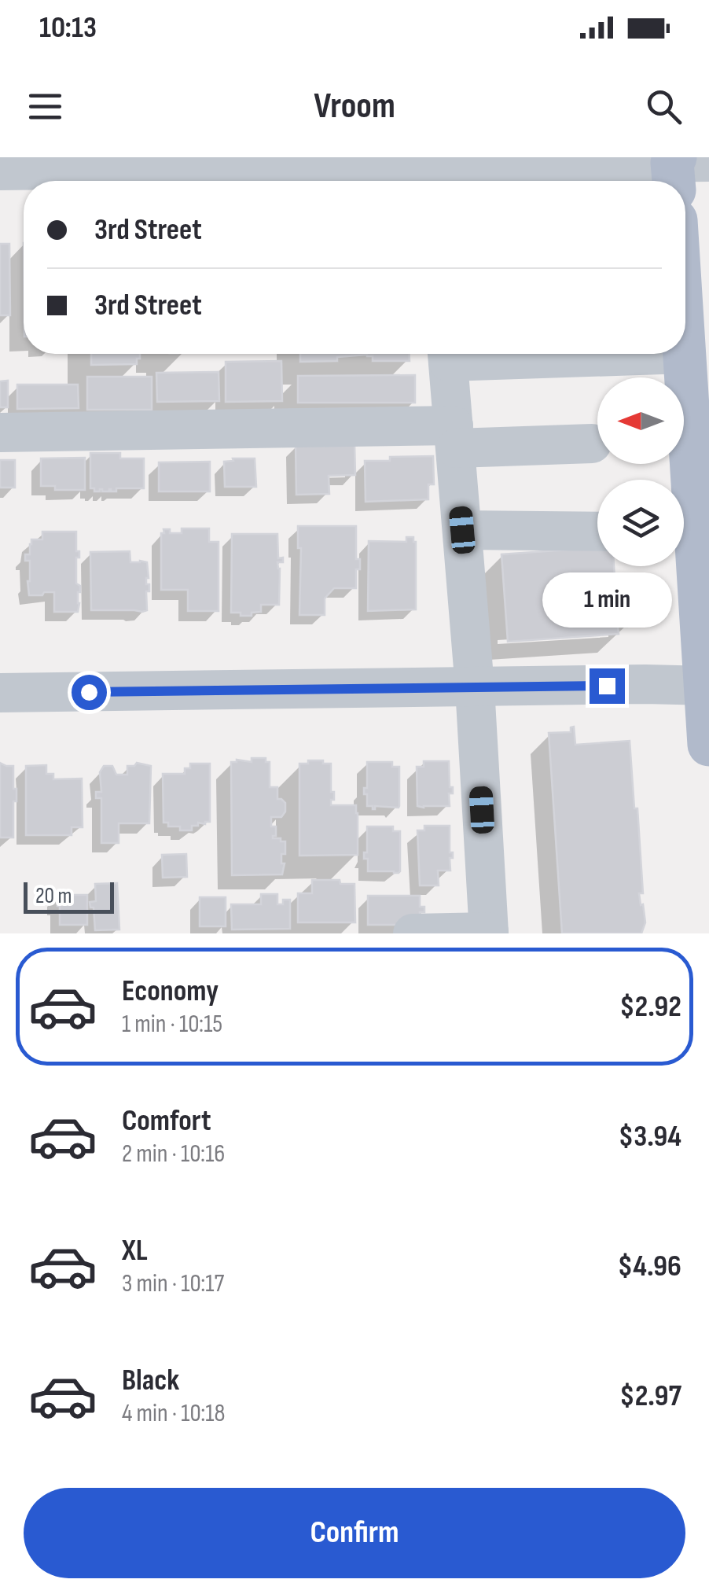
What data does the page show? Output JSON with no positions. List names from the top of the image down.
{
  "scale_bar": "20 m",
  "north": "left",
  "page": {
    "status": "10:13",
    "header": "Vroom",
    "banner": ["3rd Street", "3rd Street"],
    "bubble": "1 min",
    "scale": "20 m",
    "list": [
      {
        "name": "Economy",
        "note": "1 min · 10:15",
        "value": "$2.92"
      },
      {
        "name": "Comfort",
        "note": "2 min · 10:16",
        "value": "$3.94"
      },
      {
        "name": "XL",
        "note": "3 min · 10:17",
        "value": "$4.96"
      },
      {
        "name": "Black",
        "note": "4 min · 10:18",
        "value": "$2.97"
      }
    ],
    "buttons": "Confirm"
  }
}
